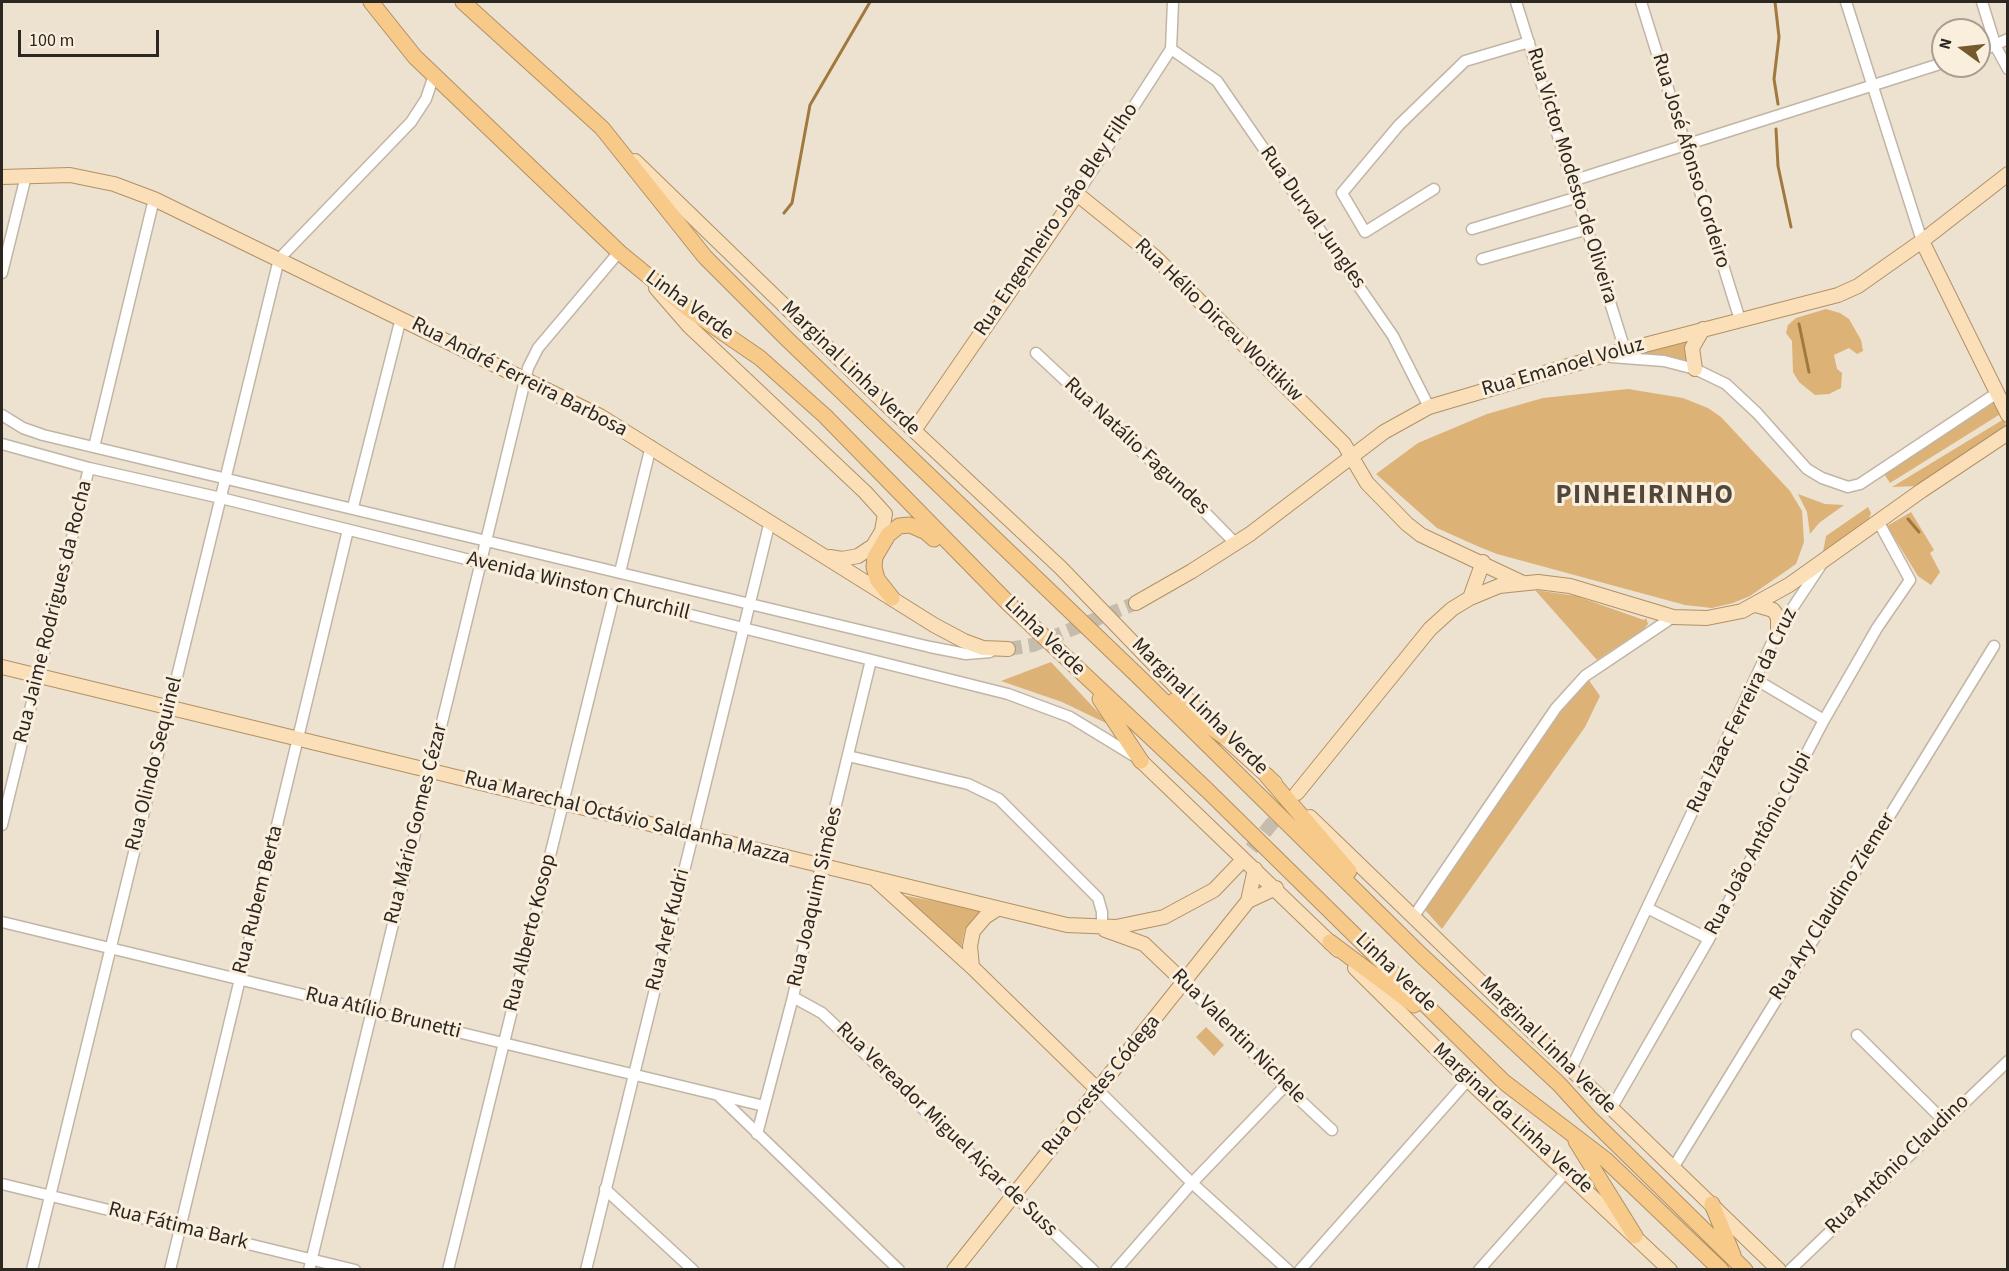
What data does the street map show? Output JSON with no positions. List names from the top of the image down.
{
  "streets": {
    "highway": ["Linha Verde"],
    "main road": [
      "Rua Engenheiro João Bley Filho",
      "Rua Hélio Dirceu Woitikiw",
      "Rua Emanoel Voluz",
      "Marginal Linha Verde",
      "Rua André Ferreira Barbosa",
      "Rua Izaac Ferreira da Cruz",
      "Rua Marechal Octávio Saldanha Mazza",
      "Rua Valentin Nichele",
      "Rua Orestes Códega",
      "Marginal da Linha Verde"
    ],
    "street": [
      "Rua José Afonso Cordeiro",
      "Rua Victor Modesto de Oliveira",
      "Rua Durval Jungles",
      "Rua Natálio Fagundes",
      "Avenida Winston Churchill",
      "Rua Jaime Rodrigues da Rocha",
      "Rua Olindo Sequinel",
      "Rua Mário Gomes Cézar",
      "Rua João Antônio Culpi",
      "Rua Joaquim Simões",
      "Rua Rubem Berta",
      "Rua Ary Claudino Ziemer",
      "Rua Aref Kudri",
      "Rua Alberto Kosop",
      "Rua Atílio Brunetti",
      "Rua Vereador Miguel Aiçar de Suss",
      "Rua Antônio Claudino",
      "Rua Fátima Bark"
    ]
  },
  "crossings": [
    ["Rua José Afonso Cordeiro", "Rua Emanoel Voluz"],
    ["Rua Victor Modesto de Oliveira", "Rua Emanoel Voluz"],
    ["Rua Durval Jungles", "Rua Engenheiro João Bley Filho"],
    ["Rua Durval Jungles", "Rua Emanoel Voluz"],
    ["Rua Engenheiro João Bley Filho", "Rua Hélio Dirceu Woitikiw"],
    ["Rua Engenheiro João Bley Filho", "Marginal Linha Verde"],
    ["Linha Verde", "Marginal Linha Verde"],
    ["Linha Verde", "Rua Mário Gomes Cézar"],
    ["Rua Hélio Dirceu Woitikiw", "Rua Emanoel Voluz"],
    ["Rua Emanoel Voluz", "Rua Natálio Fagundes"],
    ["Marginal Linha Verde", "Rua Izaac Ferreira da Cruz"],
    ["Marginal Linha Verde", "Rua João Antônio Culpi"],
    ["Marginal Linha Verde", "Rua Ary Claudino Ziemer"],
    ["Rua André Ferreira Barbosa", "Avenida Winston Churchill"],
    ["Rua André Ferreira Barbosa", "Rua Olindo Sequinel"],
    ["Rua André Ferreira Barbosa", "Rua Mário Gomes Cézar"],
    ["Rua André Ferreira Barbosa", "Rua Aref Kudri"],
    ["Avenida Winston Churchill", "Rua Jaime Rodrigues da Rocha"],
    ["Avenida Winston Churchill", "Rua Olindo Sequinel"],
    ["Avenida Winston Churchill", "Rua Mário Gomes Cézar"],
    ["Avenida Winston Churchill", "Rua Joaquim Simões"],
    ["Avenida Winston Churchill", "Rua Rubem Berta"],
    ["Avenida Winston Churchill", "Rua Aref Kudri"],
    ["Avenida Winston Churchill", "Rua Alberto Kosop"],
    ["Rua Jaime Rodrigues da Rocha", "Rua Marechal Octávio Saldanha Mazza"],
    ["Rua Izaac Ferreira da Cruz", "Rua João Antônio Culpi"],
    ["Rua Olindo Sequinel", "Rua Marechal Octávio Saldanha Mazza"],
    ["Rua Olindo Sequinel", "Rua Atílio Brunetti"],
    ["Rua Olindo Sequinel", "Rua Fátima Bark"],
    ["Rua Marechal Octávio Saldanha Mazza", "Rua Mário Gomes Cézar"],
    ["Rua Marechal Octávio Saldanha Mazza", "Rua Joaquim Simões"],
    ["Rua Marechal Octávio Saldanha Mazza", "Rua Rubem Berta"],
    ["Rua Marechal Octávio Saldanha Mazza", "Rua Aref Kudri"],
    ["Rua Marechal Octávio Saldanha Mazza", "Rua Alberto Kosop"],
    ["Rua Marechal Octávio Saldanha Mazza", "Rua Valentin Nichele"],
    ["Rua Mário Gomes Cézar", "Rua Atílio Brunetti"],
    ["Rua Mário Gomes Cézar", "Rua Fátima Bark"],
    ["Rua Joaquim Simões", "Rua Atílio Brunetti"],
    ["Rua Joaquim Simões", "Rua Vereador Miguel Aiçar de Suss"],
    ["Rua Rubem Berta", "Rua Atílio Brunetti"],
    ["Rua Rubem Berta", "Rua Fátima Bark"],
    ["Rua Aref Kudri", "Rua Atílio Brunetti"],
    ["Rua Alberto Kosop", "Rua Atílio Brunetti"],
    ["Rua Valentin Nichele", "Rua Orestes Códega"],
    ["Rua Orestes Códega", "Rua Vereador Miguel Aiçar de Suss"]
  ],
  "districts": ["PINHEIRINHO"],
  "scale_bar": "100 m",
  "north": "left"
}
